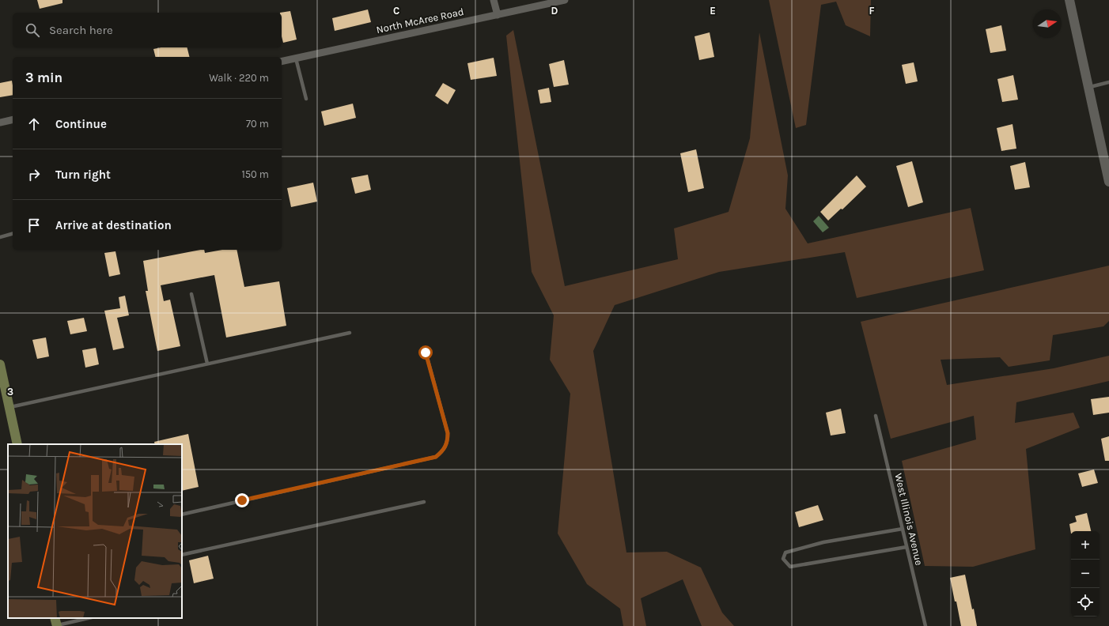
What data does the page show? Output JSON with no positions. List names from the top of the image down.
{
  "streets": {
    "street": ["North McAree Road"],
    "lane": ["West Illinois Avenue"]
  },
  "north": "right",
  "page": {
    "search": "Search here",
    "heading": ["3 min", "Walk · 220 m"],
    "list": [
      ["Continue", "70 m"],
      ["Turn right", "150 m"],
      "Arrive at destination"
    ],
    "map_buttons": ["+", "−"]
  },
  "grid": {
    "columns": [
      "C",
      "D",
      "E",
      "F"
    ],
    "rows": ["3"]
  }
}
